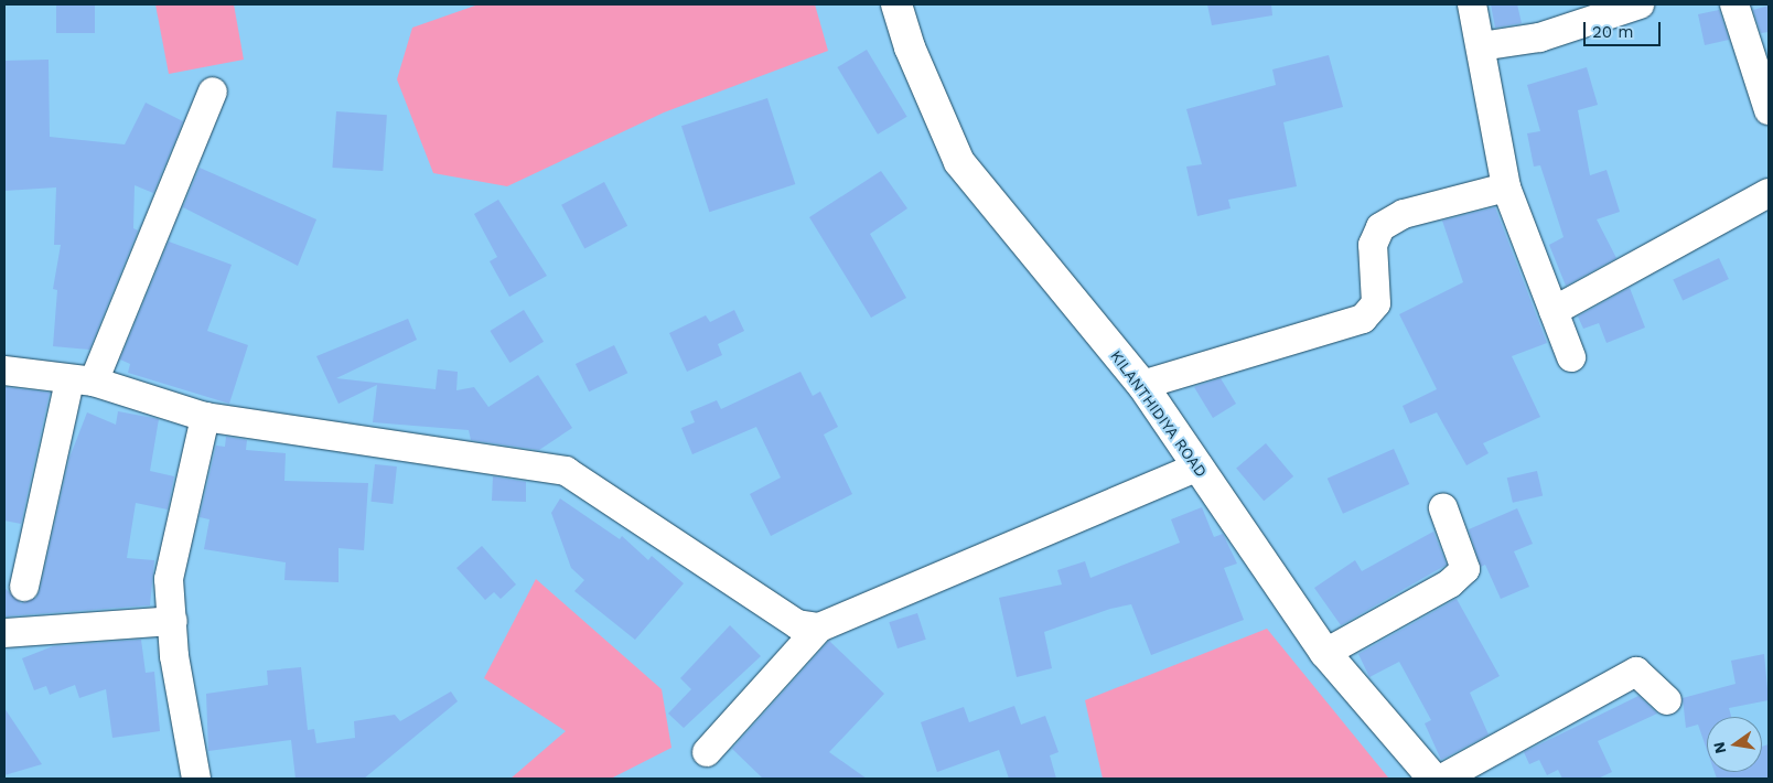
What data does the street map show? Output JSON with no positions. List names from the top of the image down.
{
  "streets": {
    "street": ["KILANTHIDIYA ROAD"]
  },
  "scale_bar": "20 m",
  "north": "left"
}
